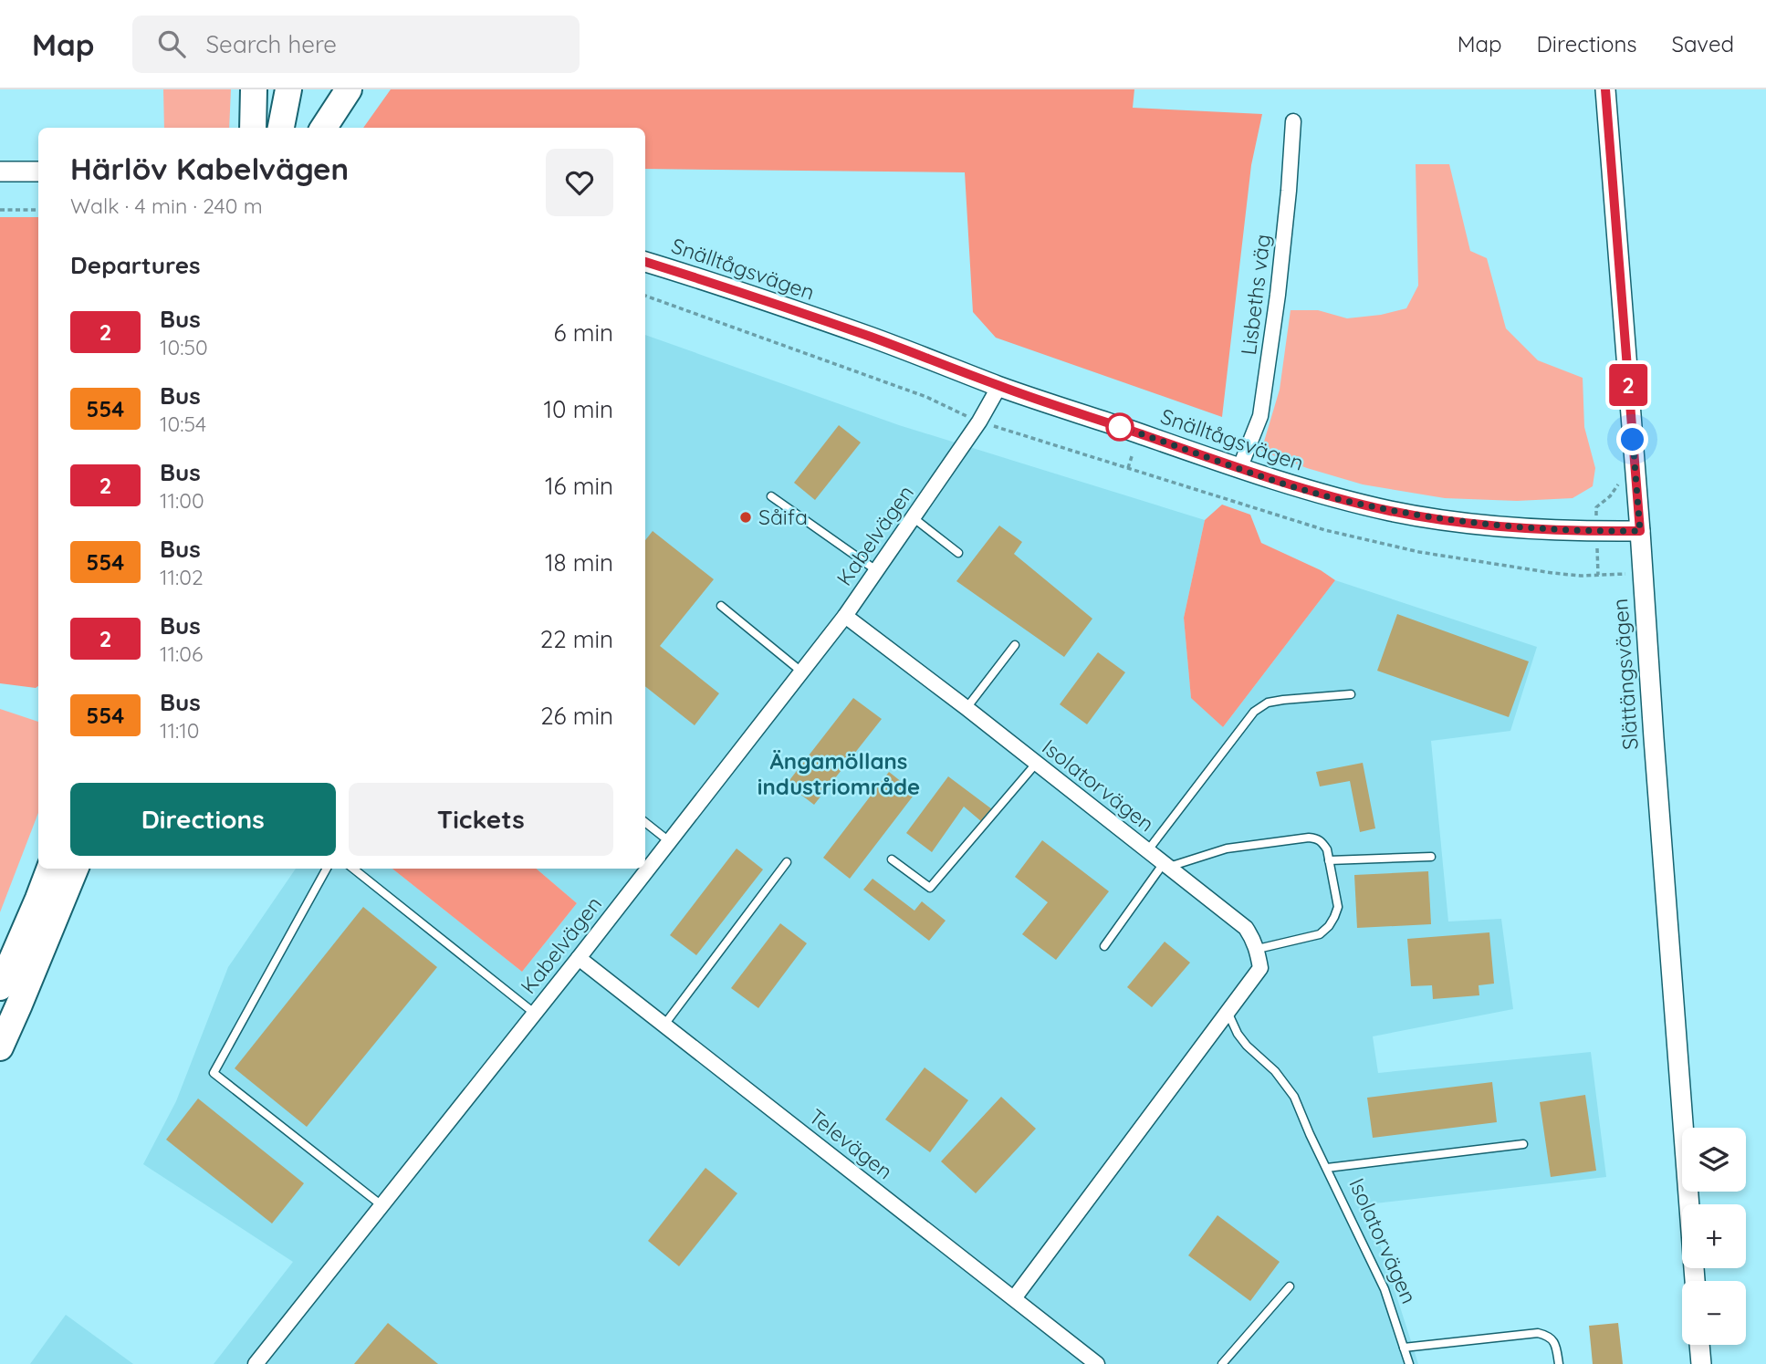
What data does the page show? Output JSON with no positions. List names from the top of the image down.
{
  "streets": {
    "street": [
      "Snälltågsvägen",
      "Lisbeths väg",
      "Kabelvägen",
      "Slättängsvägen",
      "Isolatorvägen",
      "Televägen"
    ]
  },
  "crossings": [
    ["Snälltågsvägen", "Lisbeths väg"],
    ["Snälltågsvägen", "Kabelvägen"],
    ["Snälltågsvägen", "Slättängsvägen"],
    ["Kabelvägen", "Isolatorvägen"],
    ["Kabelvägen", "Televägen"]
  ],
  "districts": ["Ängamöllans industriområde"],
  "places": ["Såifa"],
  "lines": ["bus line 2"],
  "page": {
    "header": "Map",
    "search": "Search here",
    "nav": ["Map", "Directions", "Saved"],
    "on_map": "2",
    "heading": [
      ["Härlöv Kabelvägen", "Walk · 4 min · 240 m"],
      "Departures"
    ],
    "list": [
      {
        "mark": "2",
        "name": "Bus",
        "note": "10:50",
        "value": "6 min"
      },
      {
        "mark": "554",
        "name": "Bus",
        "note": "10:54",
        "value": "10 min"
      },
      {
        "mark": "2",
        "name": "Bus",
        "note": "11:00",
        "value": "16 min"
      },
      {
        "mark": "554",
        "name": "Bus",
        "note": "11:02",
        "value": "18 min"
      },
      {
        "mark": "2",
        "name": "Bus",
        "note": "11:06",
        "value": "22 min"
      },
      {
        "mark": "554",
        "name": "Bus",
        "note": "11:10",
        "value": "26 min"
      }
    ],
    "buttons": ["Directions", "Tickets"],
    "map_buttons": ["+", "−"]
  }
}
